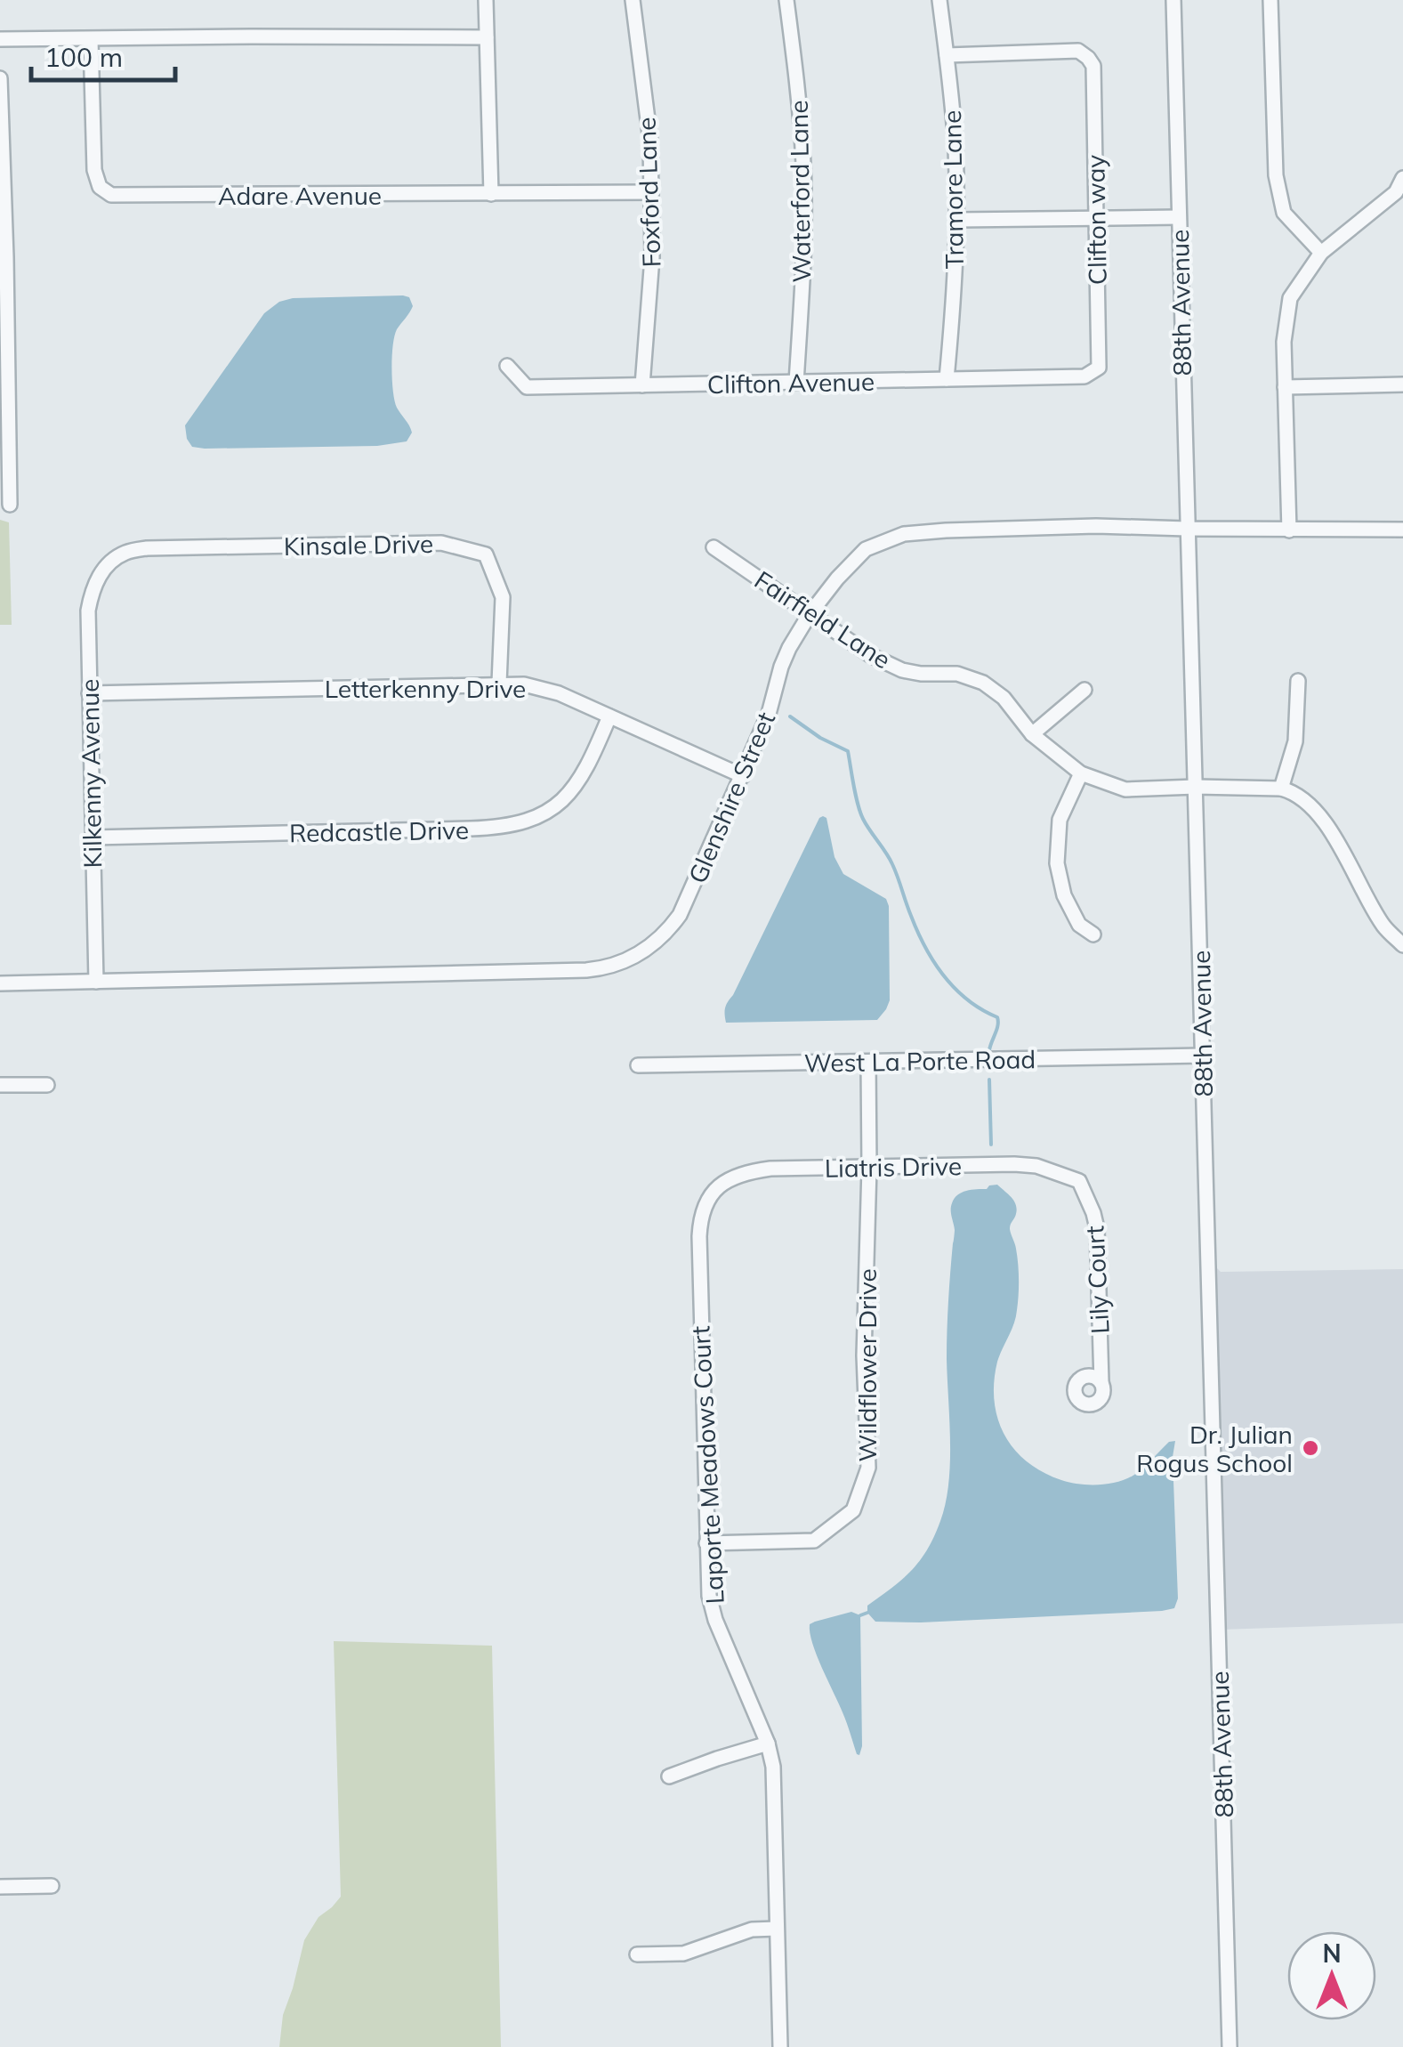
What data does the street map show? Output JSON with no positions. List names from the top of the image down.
{
  "streets": {
    "street": [
      "Tramore Lane",
      "Waterford Lane",
      "Foxford Lane",
      "Adare Avenue",
      "Clifton way",
      "88th Avenue",
      "Clifton Avenue",
      "Kinsale Drive",
      "Fairfield Lane",
      "Letterkenny Drive",
      "Kilkenny Avenue",
      "Glenshire Street",
      "Redcastle Drive",
      "West La Porte Road",
      "Liatris Drive",
      "Lily Court",
      "Wildflower Drive",
      "Laporte Meadows Court"
    ]
  },
  "crossings": [
    ["Tramore Lane", "Clifton way"],
    ["Tramore Lane", "Clifton Avenue"],
    ["Waterford Lane", "Clifton Avenue"],
    ["Foxford Lane", "Adare Avenue"],
    ["Foxford Lane", "Clifton Avenue"],
    ["Clifton way", "Clifton Avenue"],
    ["88th Avenue", "Fairfield Lane"],
    ["88th Avenue", "Glenshire Street"],
    ["88th Avenue", "West La Porte Road"],
    ["Kinsale Drive", "Letterkenny Drive"],
    ["Kinsale Drive", "Kilkenny Avenue"],
    ["Fairfield Lane", "Glenshire Street"],
    ["Letterkenny Drive", "Kilkenny Avenue"],
    ["Letterkenny Drive", "Glenshire Street"],
    ["Letterkenny Drive", "Redcastle Drive"],
    ["Kilkenny Avenue", "Glenshire Street"],
    ["Kilkenny Avenue", "Redcastle Drive"],
    ["West La Porte Road", "Wildflower Drive"],
    ["Liatris Drive", "Lily Court"],
    ["Liatris Drive", "Wildflower Drive"],
    ["Liatris Drive", "Laporte Meadows Court"],
    ["Wildflower Drive", "Laporte Meadows Court"]
  ],
  "places": ["Dr. Julian Rogus School"],
  "scale_bar": "100 m",
  "north": "top"
}
